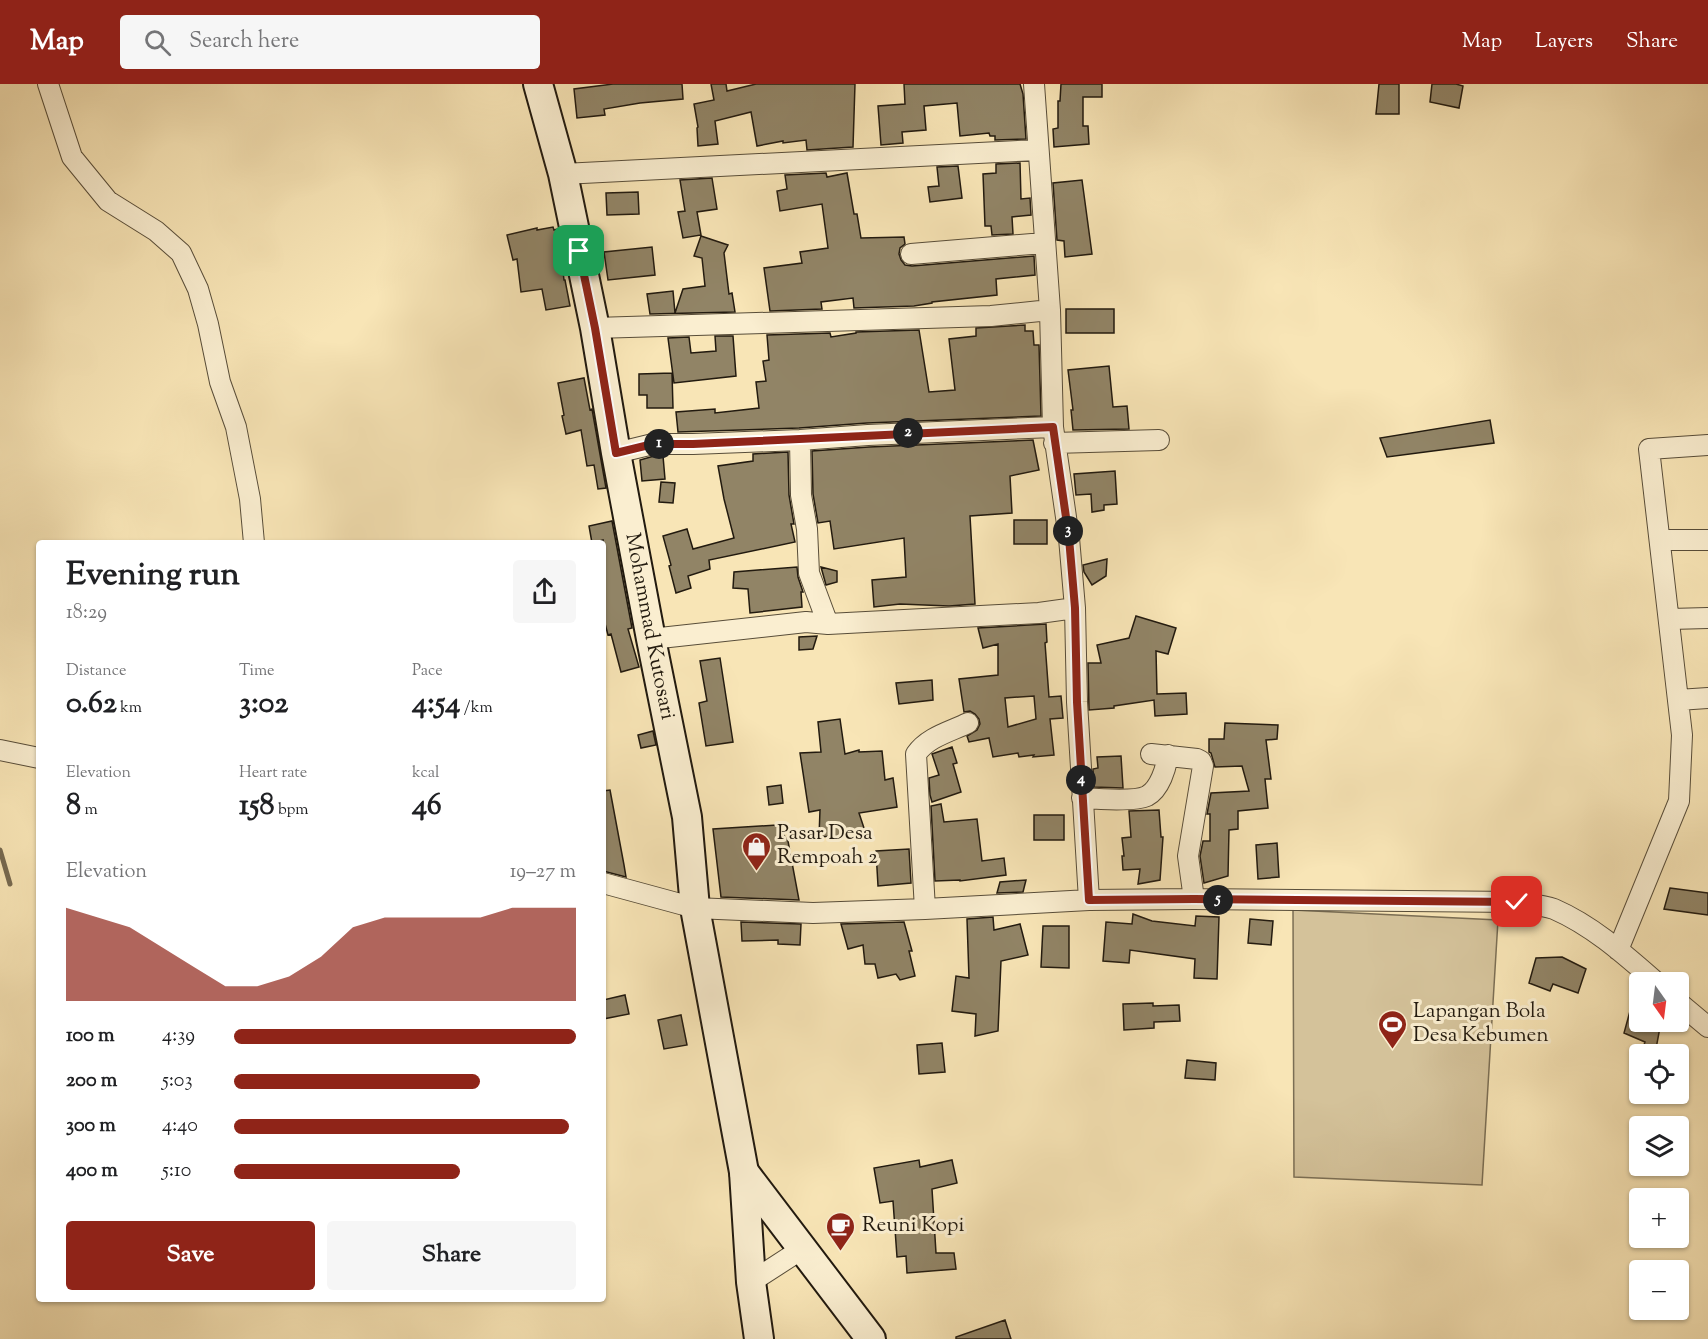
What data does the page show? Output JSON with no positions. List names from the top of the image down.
{
  "streets": {
    "street": ["Mohammad Kutosari"]
  },
  "places": {
    "shop": ["Pasar Desa Rempoah 2"],
    "sports": ["Lapangan Bola Desa Kebumen"],
    "cafe": ["Reuni Kopi"]
  },
  "north": "bottom",
  "page": {
    "header": "Map",
    "search": "Search here",
    "nav": ["Map", "Layers", "Share"],
    "pins": [
      "2",
      "1",
      "3",
      "4",
      "5"
    ],
    "heading": ["Evening run", "18:29"],
    "stats": [
      ["Distance", "0.62 km"],
      ["Time", "3:02"],
      ["Pace", "4:54 /km"],
      ["Elevation", "8 m"],
      ["Heart rate", "158 bpm"],
      ["kcal", "46"]
    ],
    "chart": ["Elevation", "19–27 m"],
    "map_buttons": ["+", "−"],
    "list": [
      {
        "name": "100 m",
        "note": "4:39"
      },
      {
        "name": "200 m",
        "note": "5:03"
      },
      {
        "name": "300 m",
        "note": "4:40"
      },
      {
        "name": "400 m",
        "note": "5:10"
      }
    ],
    "buttons": ["Save", "Share"]
  }
}
